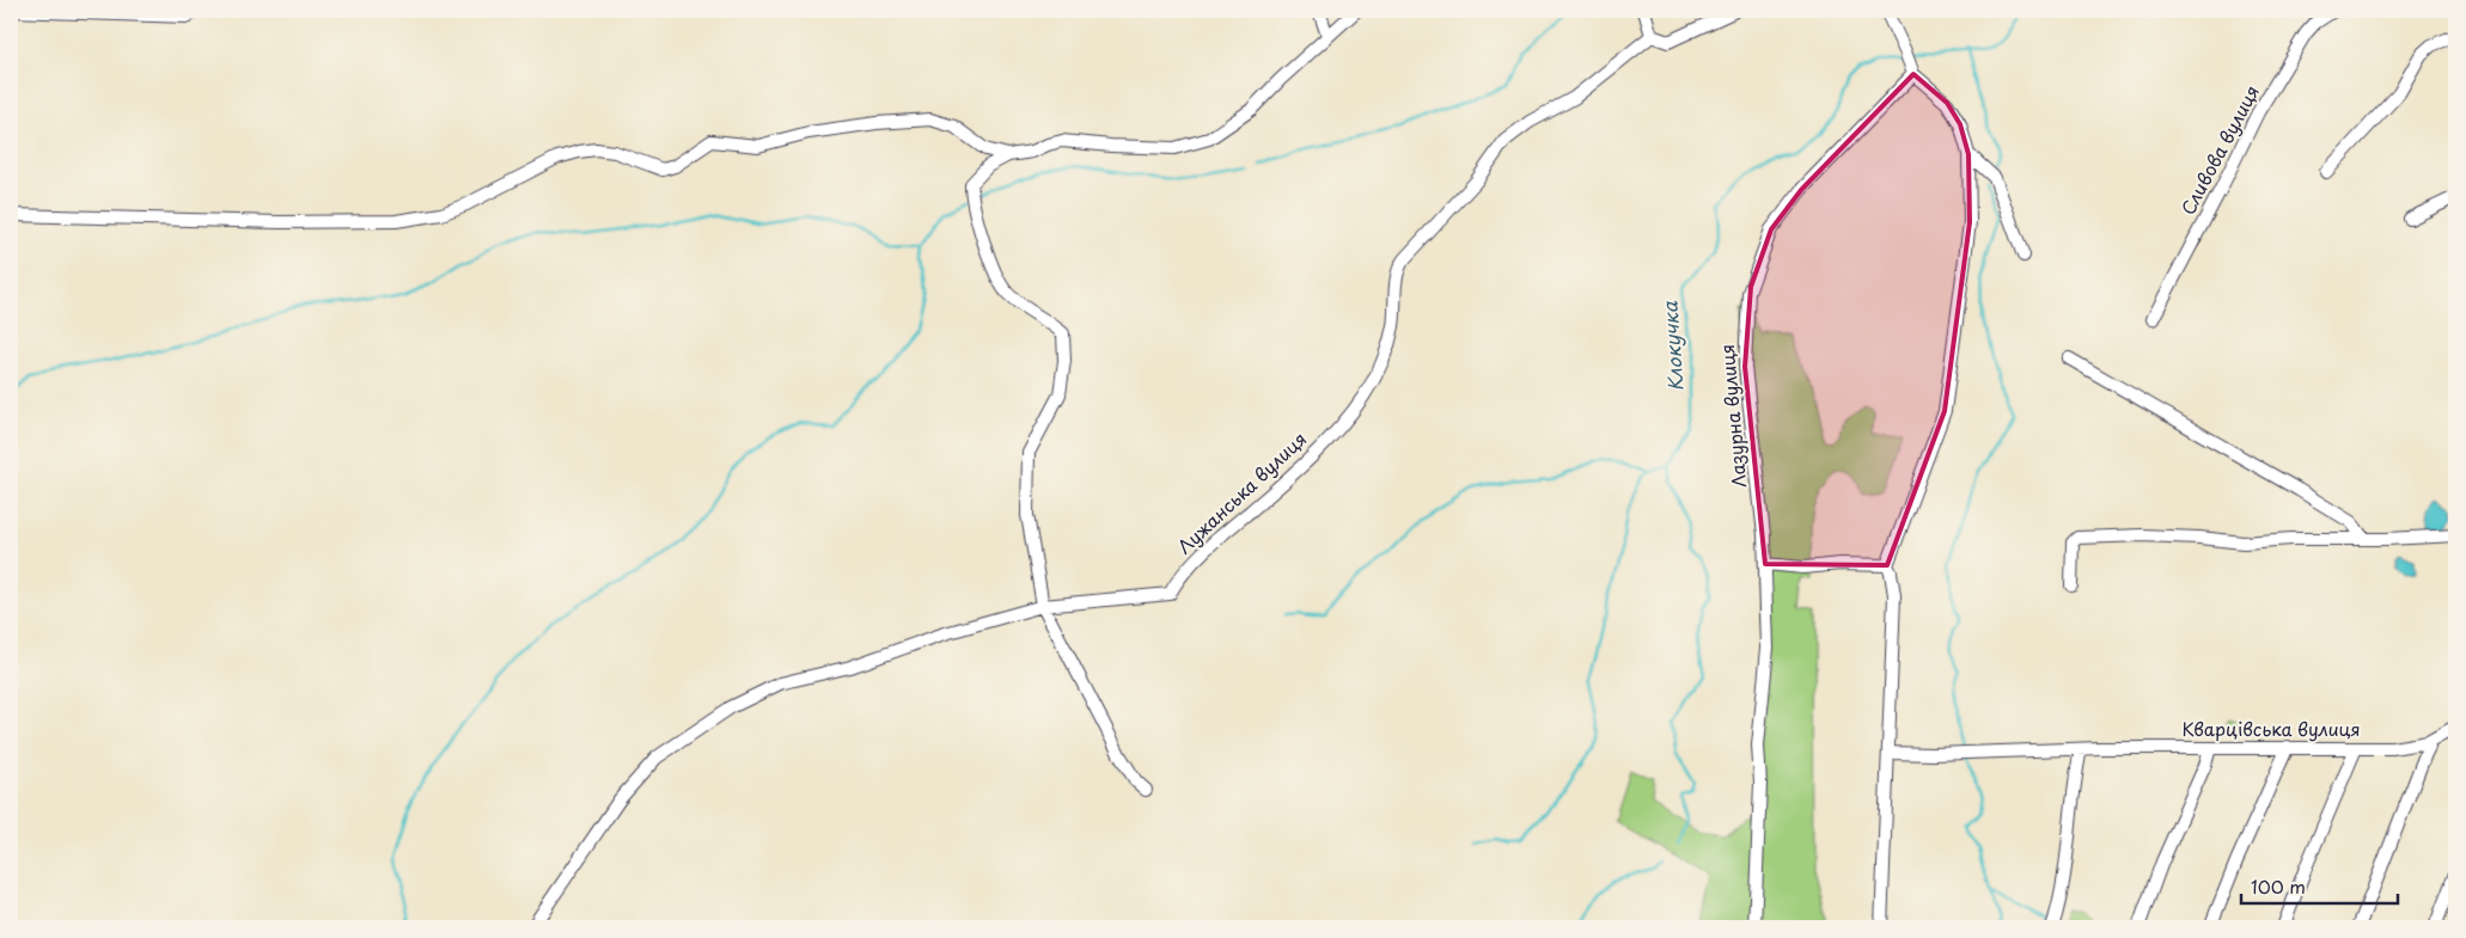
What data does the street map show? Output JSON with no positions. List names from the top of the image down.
{
  "streets": {
    "street": [
      "Сливова вулиця",
      "Лазурна вулиця",
      "Лужанська вулиця",
      "Кварцівська вулиця"
    ]
  },
  "water": ["Клокучка"],
  "scale_bar": "100 m"
}
